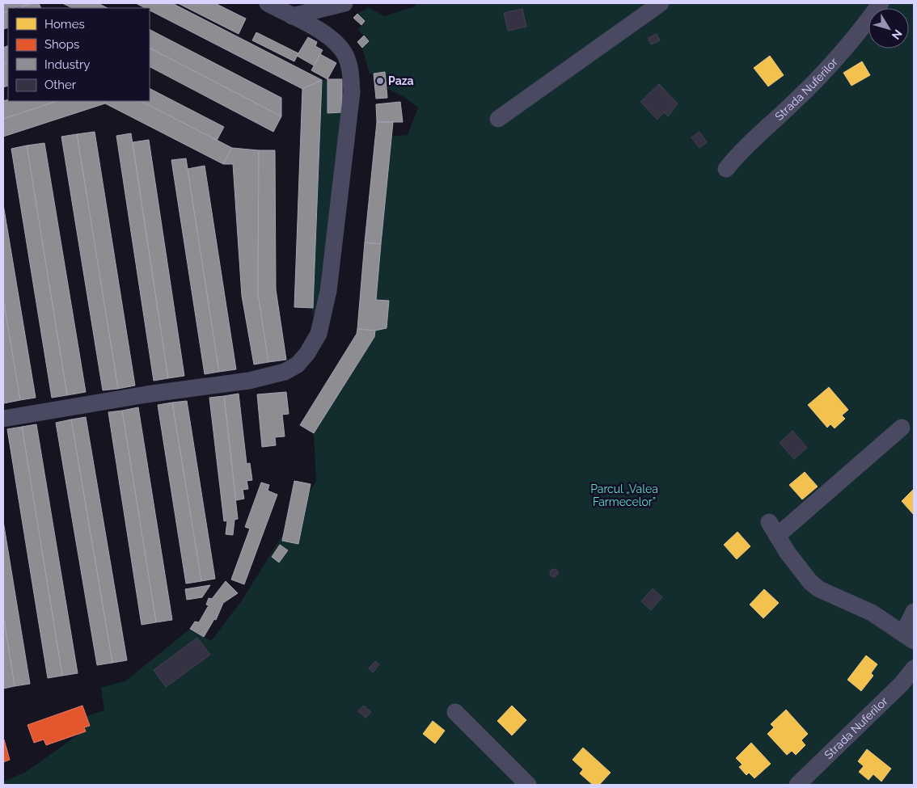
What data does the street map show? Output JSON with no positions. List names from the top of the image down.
{
  "streets": {
    "street": ["Strada Nuferilor"]
  },
  "parks": ["Parcul „Valea Farmecelor”"],
  "places": ["Paza"],
  "legend": [
    "Homes",
    "Shops",
    "Industry",
    "Other"
  ],
  "north": "bottom right"
}
